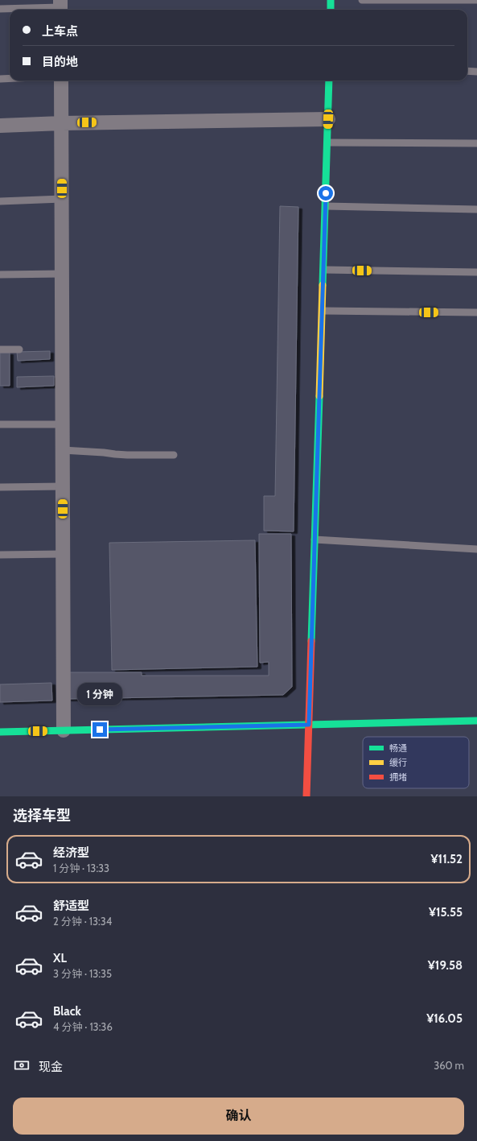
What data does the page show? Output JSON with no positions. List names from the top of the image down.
{
  "legend": ["畅通", "缓行", "拥堵"],
  "page": {
    "banner": ["上车点", "目的地"],
    "bubble": "1 分钟",
    "heading": "选择车型",
    "list": [
      {
        "name": "经济型",
        "note": "1 分钟 · 13:33",
        "value": "¥11.52"
      },
      {
        "name": "舒适型",
        "note": "2 分钟 · 13:34",
        "value": "¥15.55"
      },
      {
        "name": "XL",
        "note": "3 分钟 · 13:35",
        "value": "¥19.58"
      },
      {
        "name": "Black",
        "note": "4 分钟 · 13:36",
        "value": "¥16.05"
      }
    ],
    "pay": ["现金", "360 m"],
    "buttons": "确认"
  }
}
